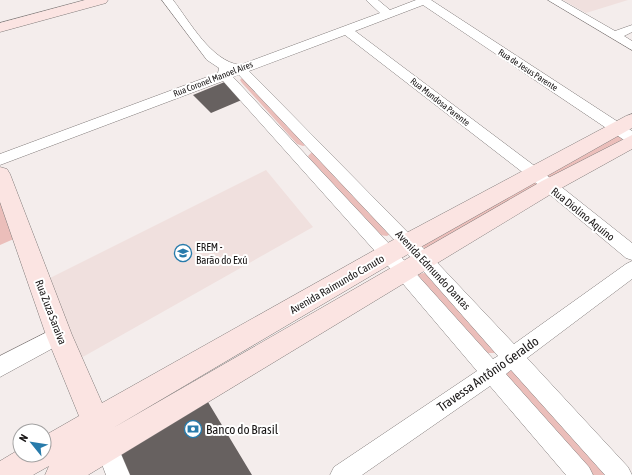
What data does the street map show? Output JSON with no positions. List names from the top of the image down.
{
  "streets": {
    "street": [
      "Rua de Jesus Parente",
      "Rua Coronel Manoel Aires",
      "Rua Mundosa Parente",
      "Rua Diolino Aquino",
      "Avenida Edmundo Dantas",
      "Avenida Raimundo Canuto",
      "Rua Zuza Saraíva",
      "Travessa Antônio Geraldo"
    ]
  },
  "crossings": [
    ["Rua de Jesus Parente", "Rua Coronel Manoel Aires"],
    ["Rua de Jesus Parente", "Avenida Raimundo Canuto"],
    ["Rua Coronel Manoel Aires", "Rua Mundosa Parente"],
    ["Rua Coronel Manoel Aires", "Avenida Edmundo Dantas"],
    ["Rua Mundosa Parente", "Rua Diolino Aquino"],
    ["Rua Mundosa Parente", "Avenida Raimundo Canuto"],
    ["Rua Diolino Aquino", "Avenida Raimundo Canuto"],
    ["Avenida Edmundo Dantas", "Avenida Raimundo Canuto"],
    ["Avenida Edmundo Dantas", "Travessa Antônio Geraldo"],
    ["Avenida Raimundo Canuto", "Rua Zuza Saraíva"]
  ],
  "places": {
    "school or university": ["EREM - Barão do Exú"],
    "bank": ["Banco do Brasil"]
  },
  "north": "top left"
}
